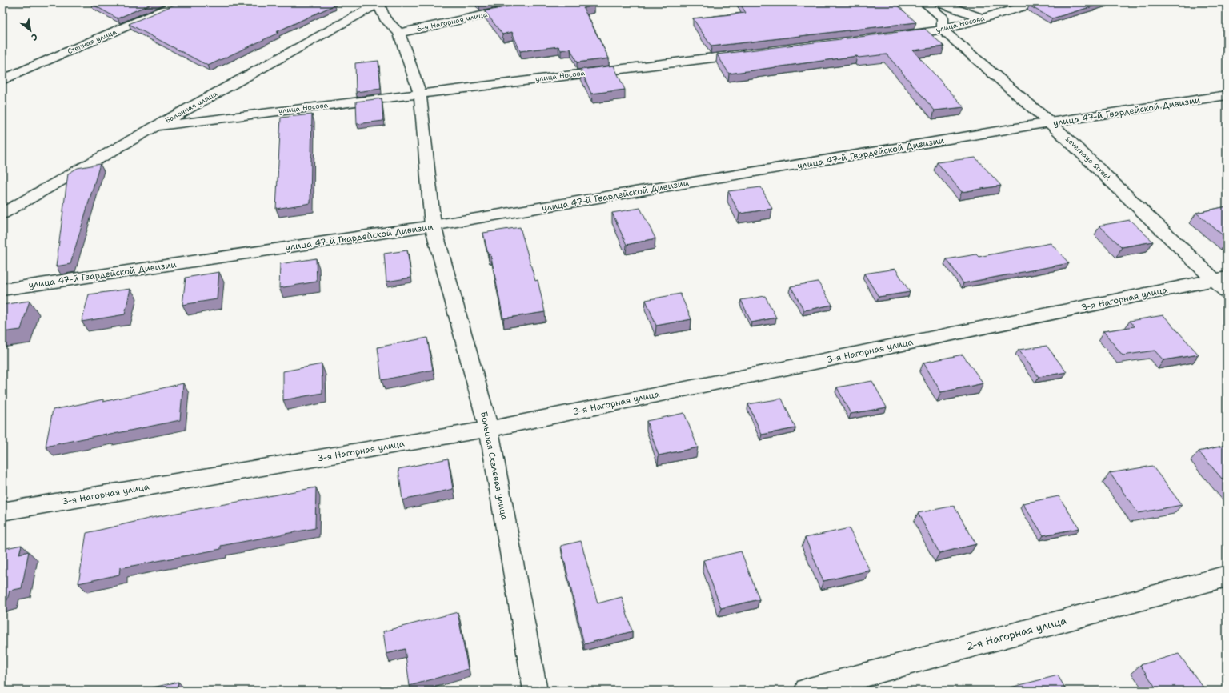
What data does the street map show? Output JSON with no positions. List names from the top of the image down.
{
  "streets": {
    "street": [
      "6-я Нагорная улица",
      "улица Носова",
      "Степная улица",
      "Балочная улица",
      "улица 47-й Гвардейской Дивизии",
      "Severnaya Street",
      "3-я Нагорная улица",
      "Большая Скелевая улица",
      "2-я Нагорная улица"
    ]
  },
  "crossings": [
    ["6-я Нагорная улица", "Большая Скелевая улица"],
    ["улица Носова", "Балочная улица"],
    ["улица Носова", "Severnaya Street"],
    ["улица Носова", "Большая Скелевая улица"],
    ["улица 47-й Гвардейской Дивизии", "Severnaya Street"],
    ["улица 47-й Гвардейской Дивизии", "Большая Скелевая улица"],
    ["Severnaya Street", "3-я Нагорная улица"],
    ["3-я Нагорная улица", "Большая Скелевая улица"]
  ],
  "north": "bottom right"
}
